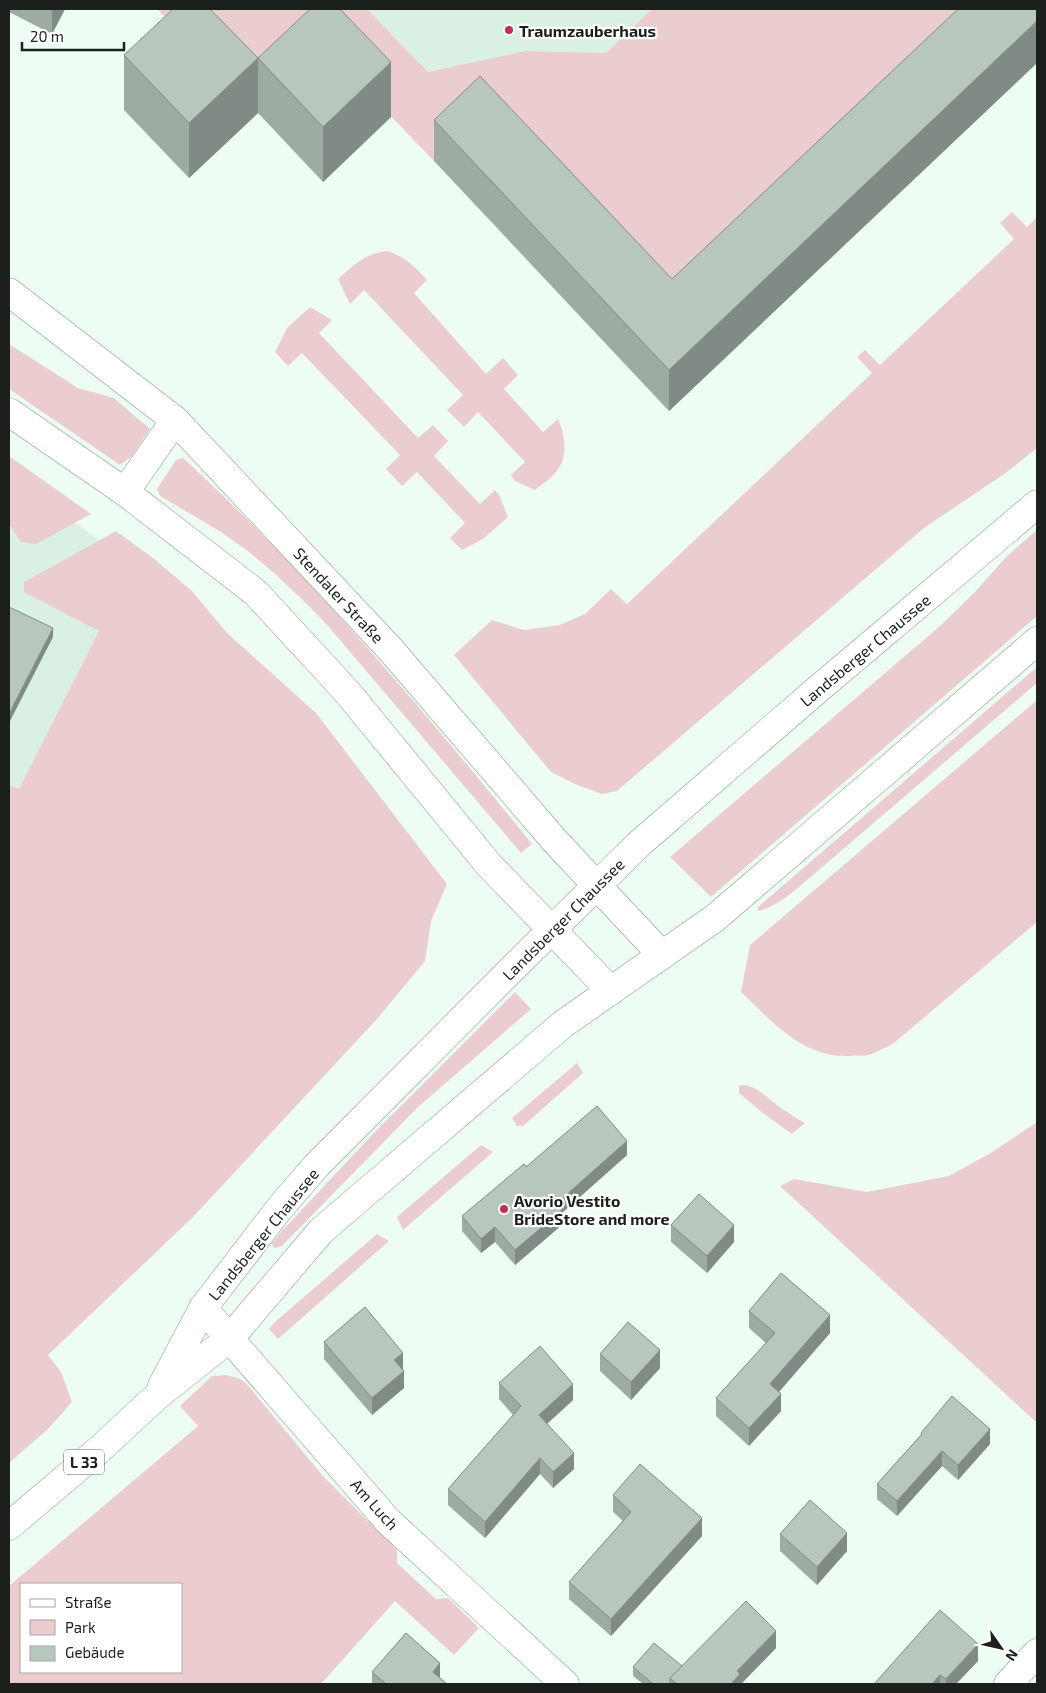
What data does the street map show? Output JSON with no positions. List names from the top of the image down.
{
  "streets": {
    "main road": [
      "Stendaler Straße",
      "Landsberger Chaussee",
      "L 33",
      "Am Luch"
    ]
  },
  "crossings": [
    ["Stendaler Straße", "Landsberger Chaussee"],
    ["Landsberger Chaussee", "Am Luch"]
  ],
  "places": ["Traumzauberhaus", "Avorio Vestito BrideStore and more"],
  "legend": ["Straße", "Park", "Gebäude"],
  "scale_bar": "20 m",
  "north": "bottom right"
}
